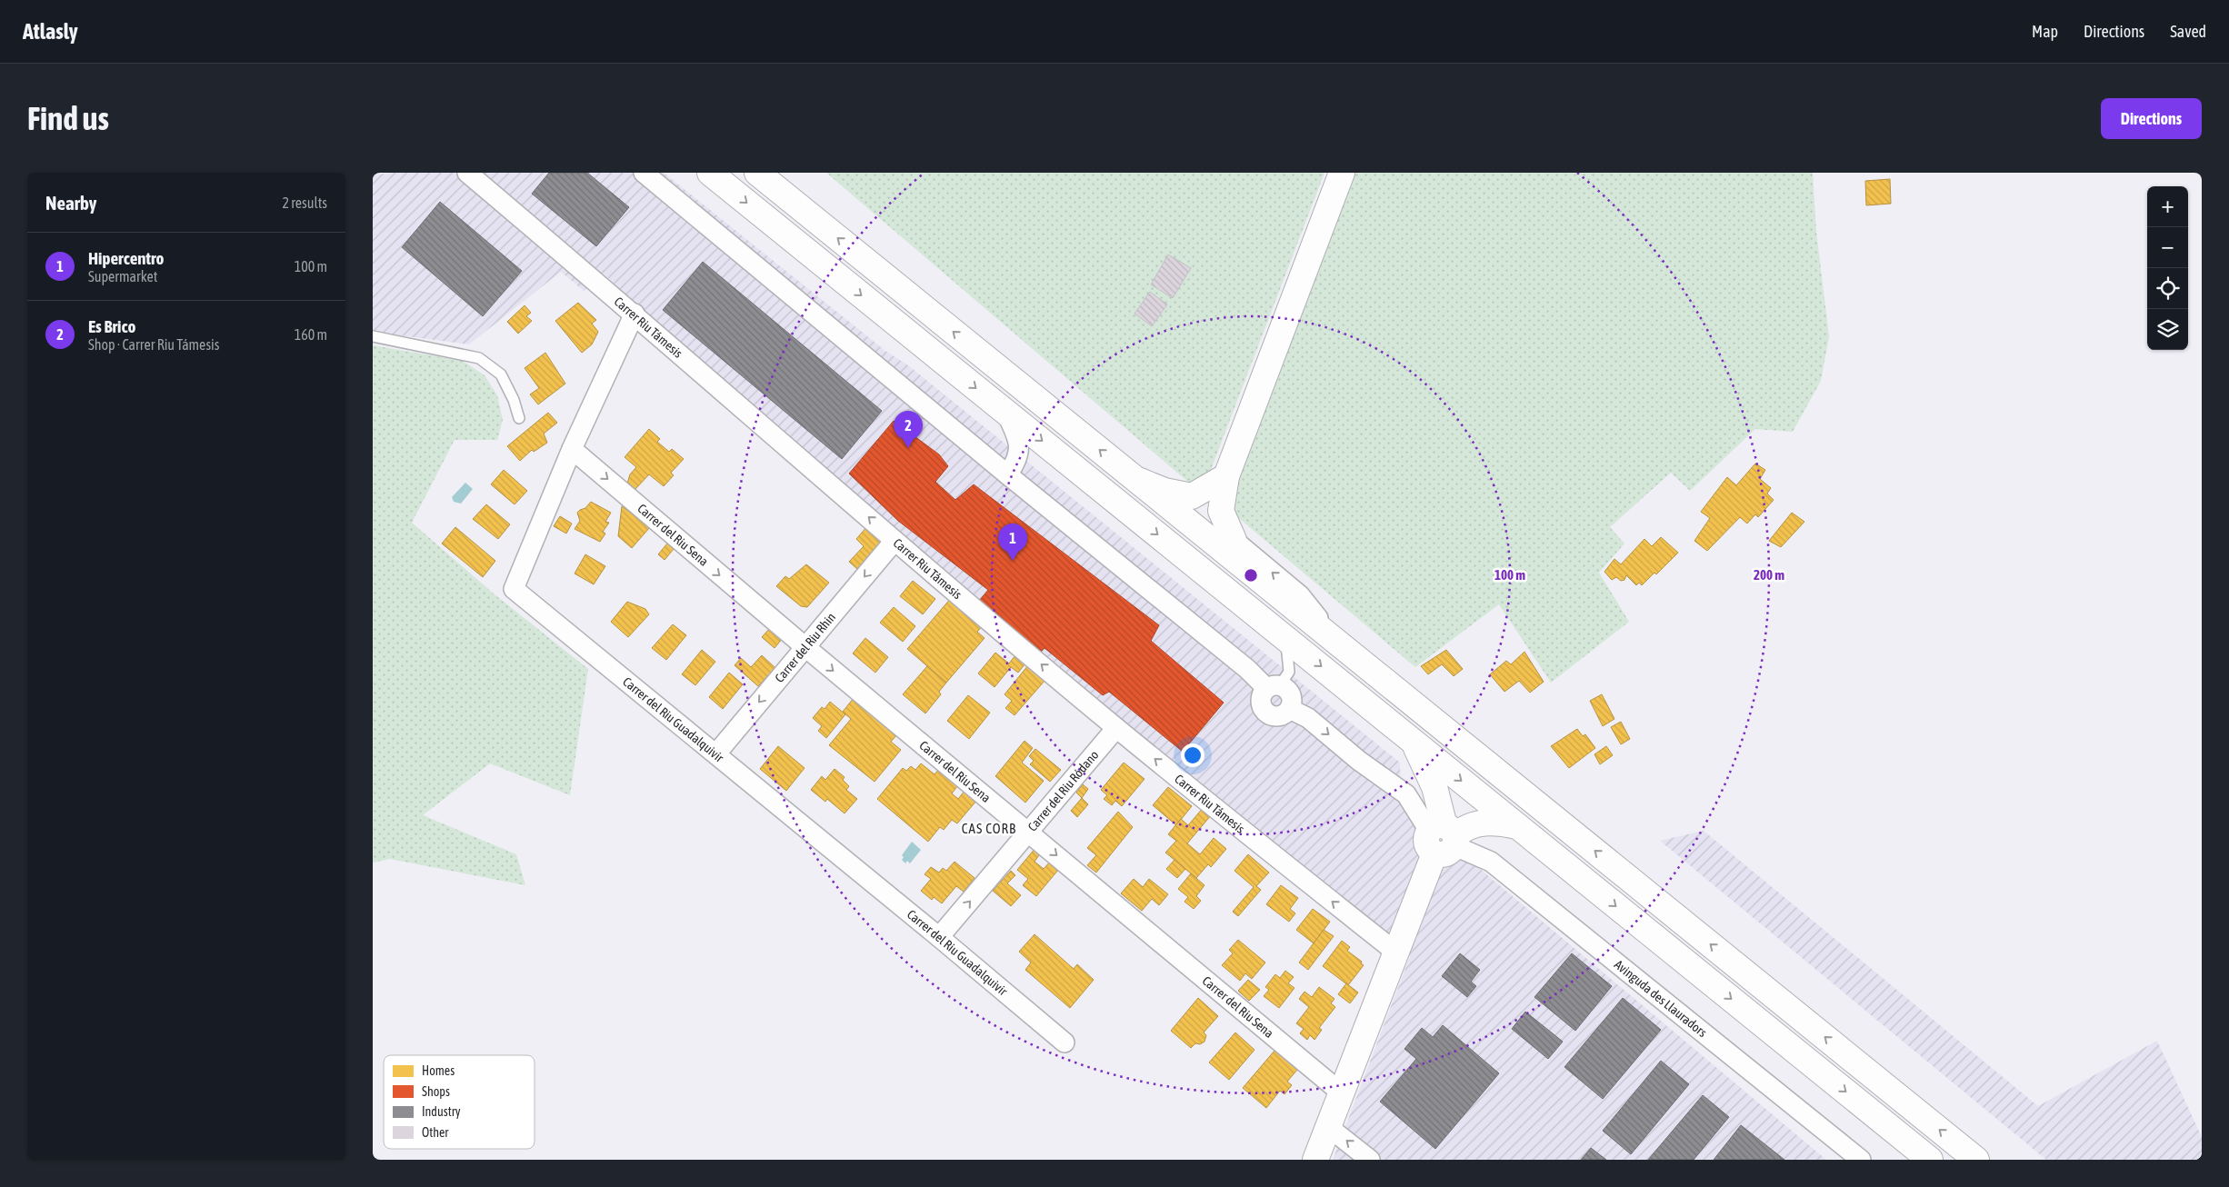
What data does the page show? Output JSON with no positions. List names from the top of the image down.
{
  "streets": {
    "street": [
      "Carrer Riu Támesis",
      "Carrer del Riu Sena",
      "Carrer del Riu Rhin",
      "Carrer del Riu Guadalquivir",
      "Carrer del Riu Ródano",
      "Avinguda des Llauradors"
    ]
  },
  "crossings": [
    ["Carrer Riu Támesis", "Carrer del Riu Rhin"],
    ["Carrer Riu Támesis", "Carrer del Riu Guadalquivir"],
    ["Carrer Riu Támesis", "Carrer del Riu Ródano"],
    ["Carrer del Riu Sena", "Carrer del Riu Rhin"],
    ["Carrer del Riu Sena", "Carrer del Riu Guadalquivir"],
    ["Carrer del Riu Sena", "Carrer del Riu Ródano"],
    ["Carrer del Riu Rhin", "Carrer del Riu Guadalquivir"],
    ["Carrer del Riu Guadalquivir", "Carrer del Riu Ródano"]
  ],
  "one_way": ["Carrer del Riu Sena", "Carrer del Riu Rhin", "Carrer del Riu Ródano"],
  "districts": ["CAS CORB"],
  "legend": [
    "Homes",
    "Shops",
    "Industry",
    "Other"
  ],
  "page": {
    "header": "Atlasly",
    "nav": ["Map", "Directions", "Saved"],
    "buttons": "Directions",
    "title": "Find us",
    "heading": ["Nearby", "2 results"],
    "map_buttons": ["+", "−"],
    "list": [
      {
        "mark": "1",
        "name": "Hipercentro",
        "note": "Supermarket",
        "value": "100 m"
      },
      {
        "mark": "2",
        "name": "Es Brico",
        "note": "Shop · Carrer Riu Támesis",
        "value": "160 m"
      }
    ],
    "pins": ["2", "1"]
  },
  "rings": ["100 m", "200 m"]
}
